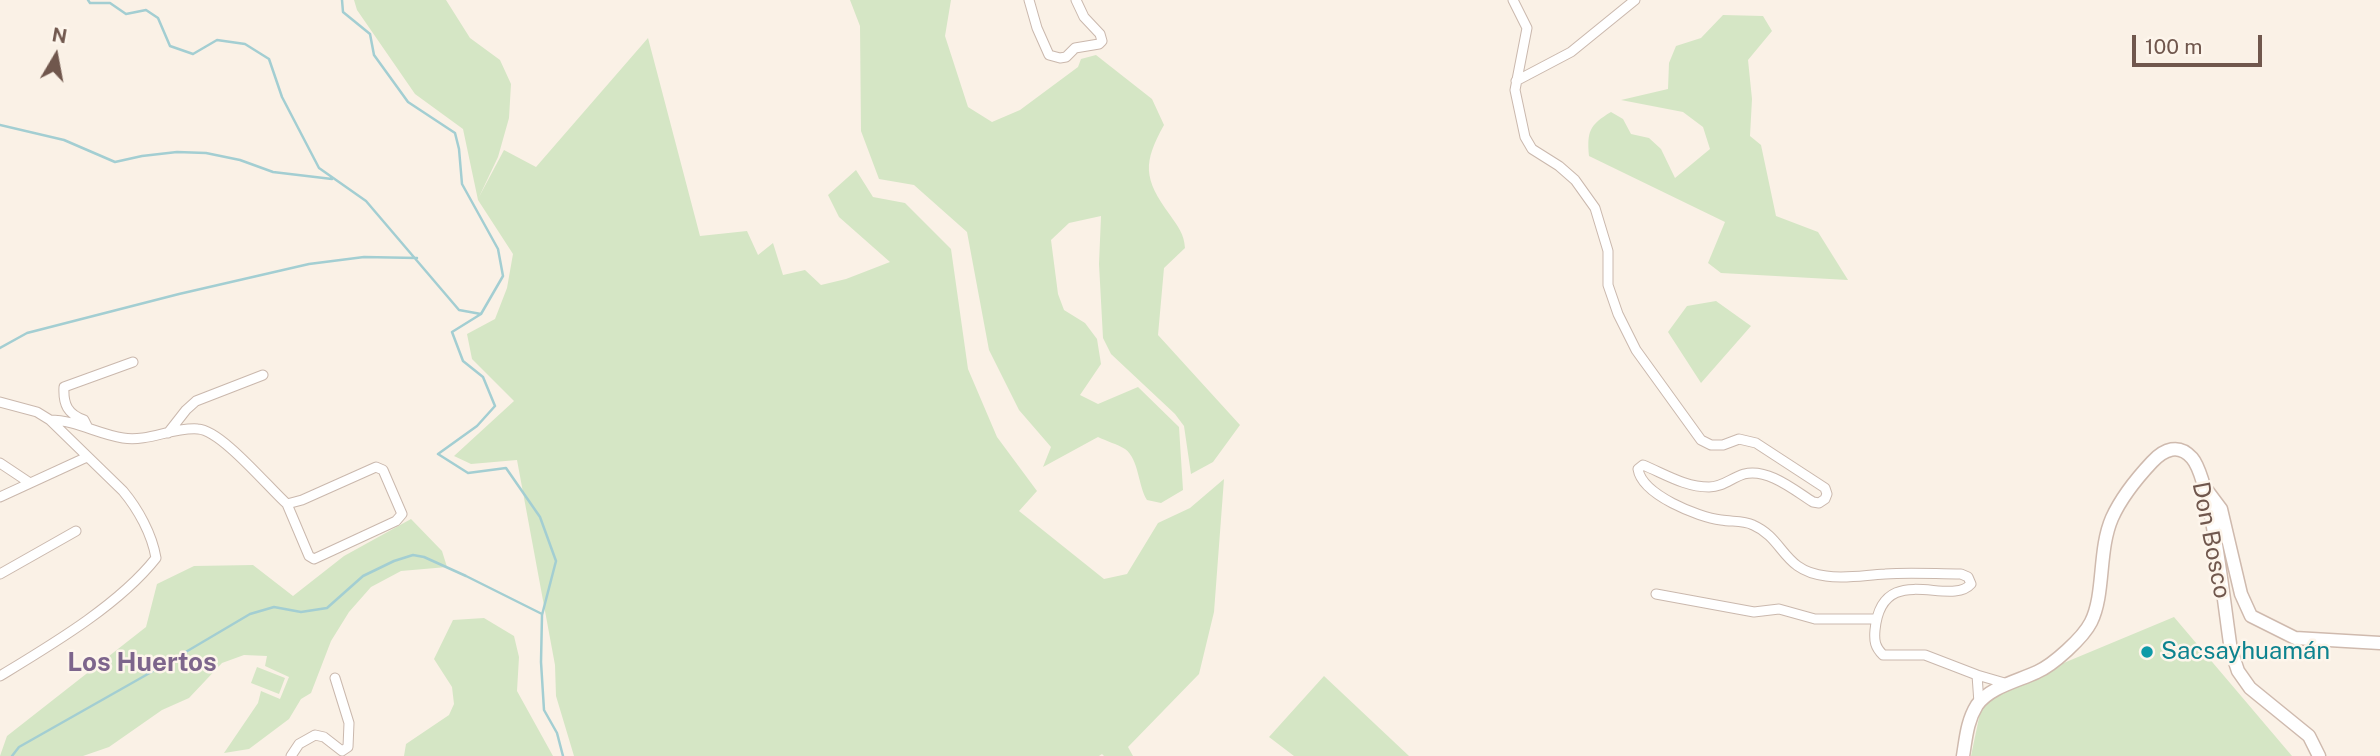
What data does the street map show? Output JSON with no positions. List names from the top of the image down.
{
  "streets": {
    "street": ["Don Bosco"]
  },
  "districts": ["Los Huertos"],
  "places": ["Sacsayhuamán"],
  "scale_bar": "100 m",
  "north": "top"
}
